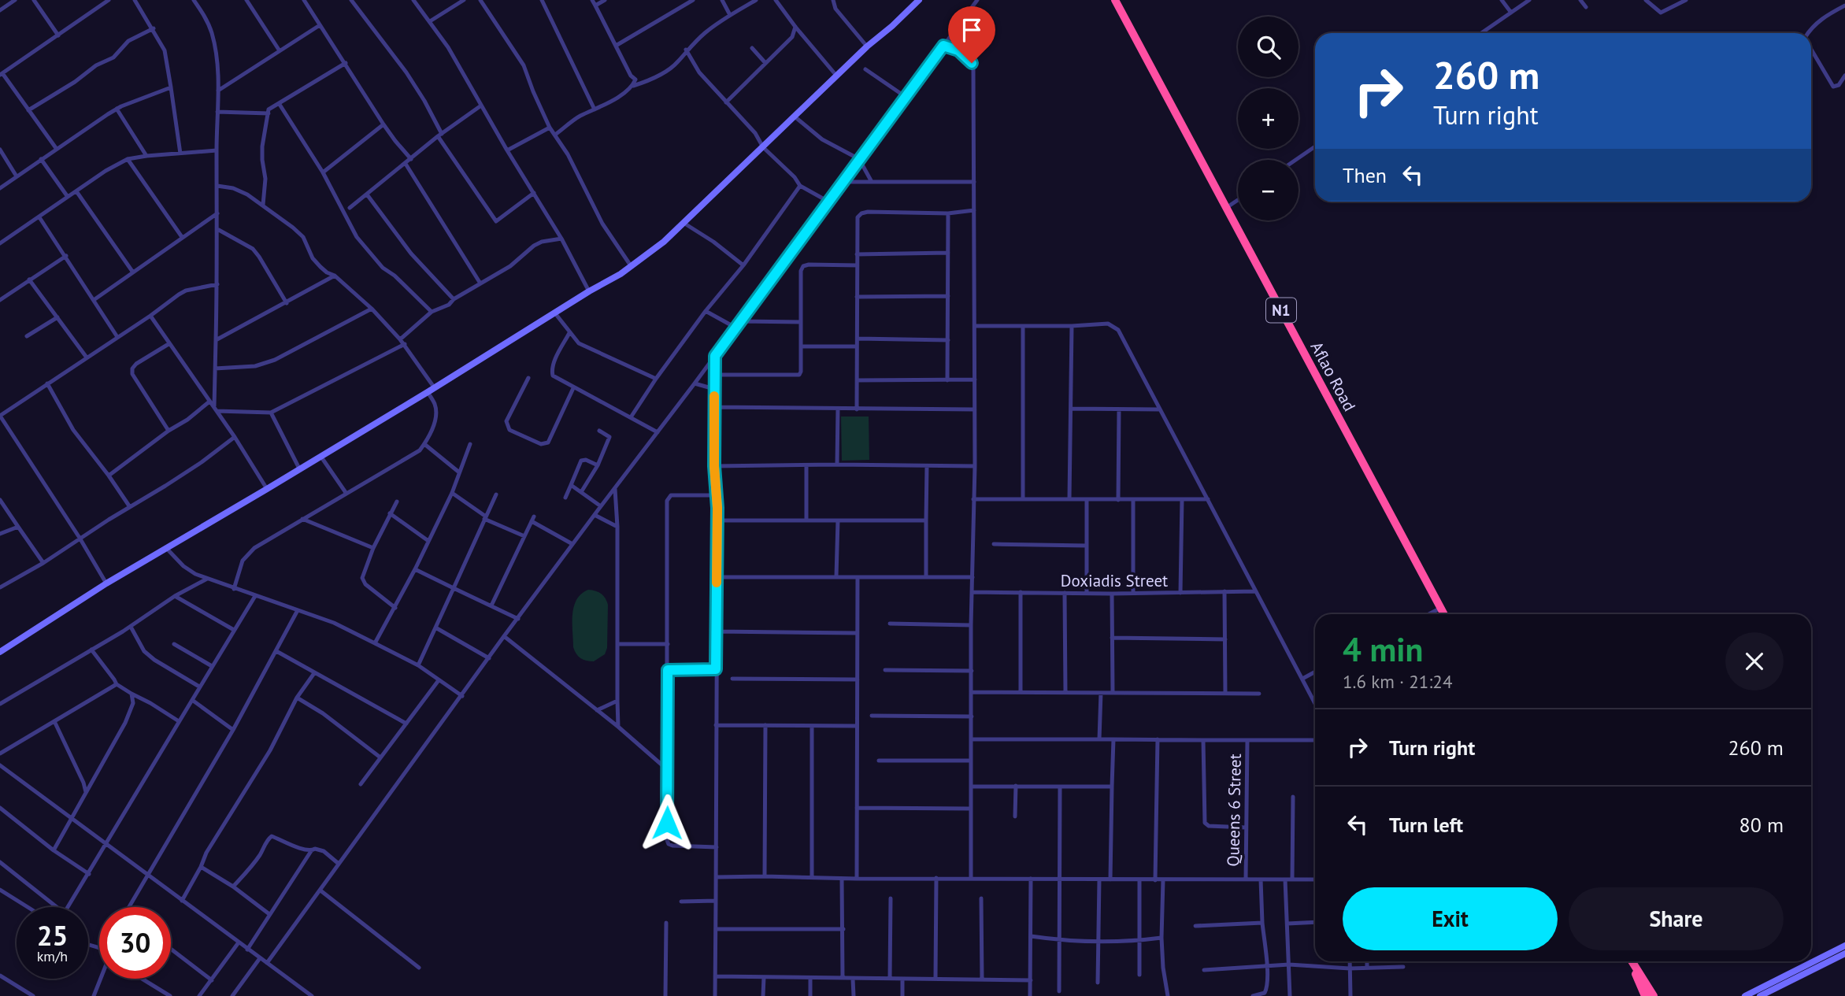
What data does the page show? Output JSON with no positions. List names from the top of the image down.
{
  "streets": {
    "highway": ["N1", "Aflao Road"],
    "street": ["Doxiadis Street", "Queens 6 Street"]
  },
  "page": {
    "map_buttons": ["+", "−"],
    "turn": ["260 m", "Turn right"],
    "then": "Then",
    "heading": ["4 min", "1.6 km · 21:24"],
    "list": [
      {
        "name": "Turn right",
        "value": "260 m"
      },
      {
        "name": "Turn left",
        "value": "80 m"
      }
    ],
    "buttons": ["Exit", "Share"],
    "speed": "25 km/h",
    "limit": "30"
  }
}
